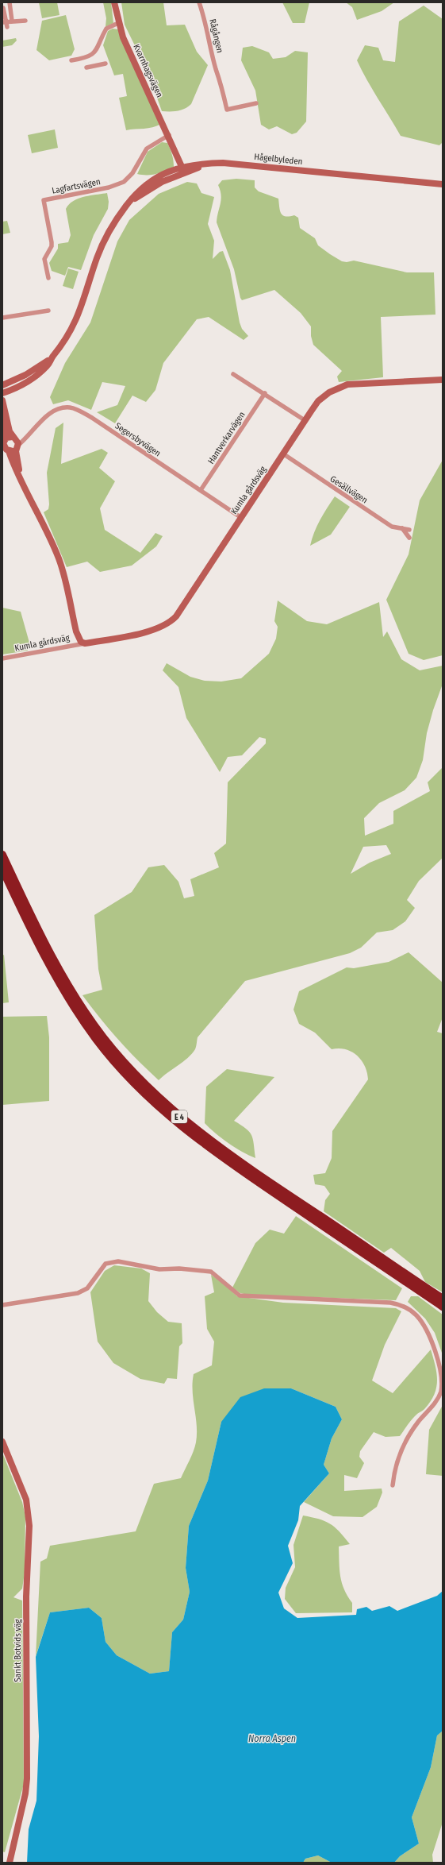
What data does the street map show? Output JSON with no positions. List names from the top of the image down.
{
  "streets": {
    "highway": ["E 4"],
    "main road": [
      "Kvarnhagsvägen",
      "Hågelbyleden",
      "Kumla gårdsväg",
      "Sankt Botvids väg"
    ],
    "street": [
      "Rågången",
      "Lagfartsvägen",
      "Hantverkarvägen",
      "Segersbyvägen",
      "Gesällvägen"
    ]
  },
  "crossings": [
    ["Kvarnhagsvägen", "Hågelbyleden"],
    ["Kvarnhagsvägen", "Lagfartsvägen"],
    ["Hantverkarvägen", "Segersbyvägen"],
    ["Segersbyvägen", "Kumla gårdsväg"],
    ["Gesällvägen", "Kumla gårdsväg"]
  ],
  "water": ["Norra Aspen"]
}
